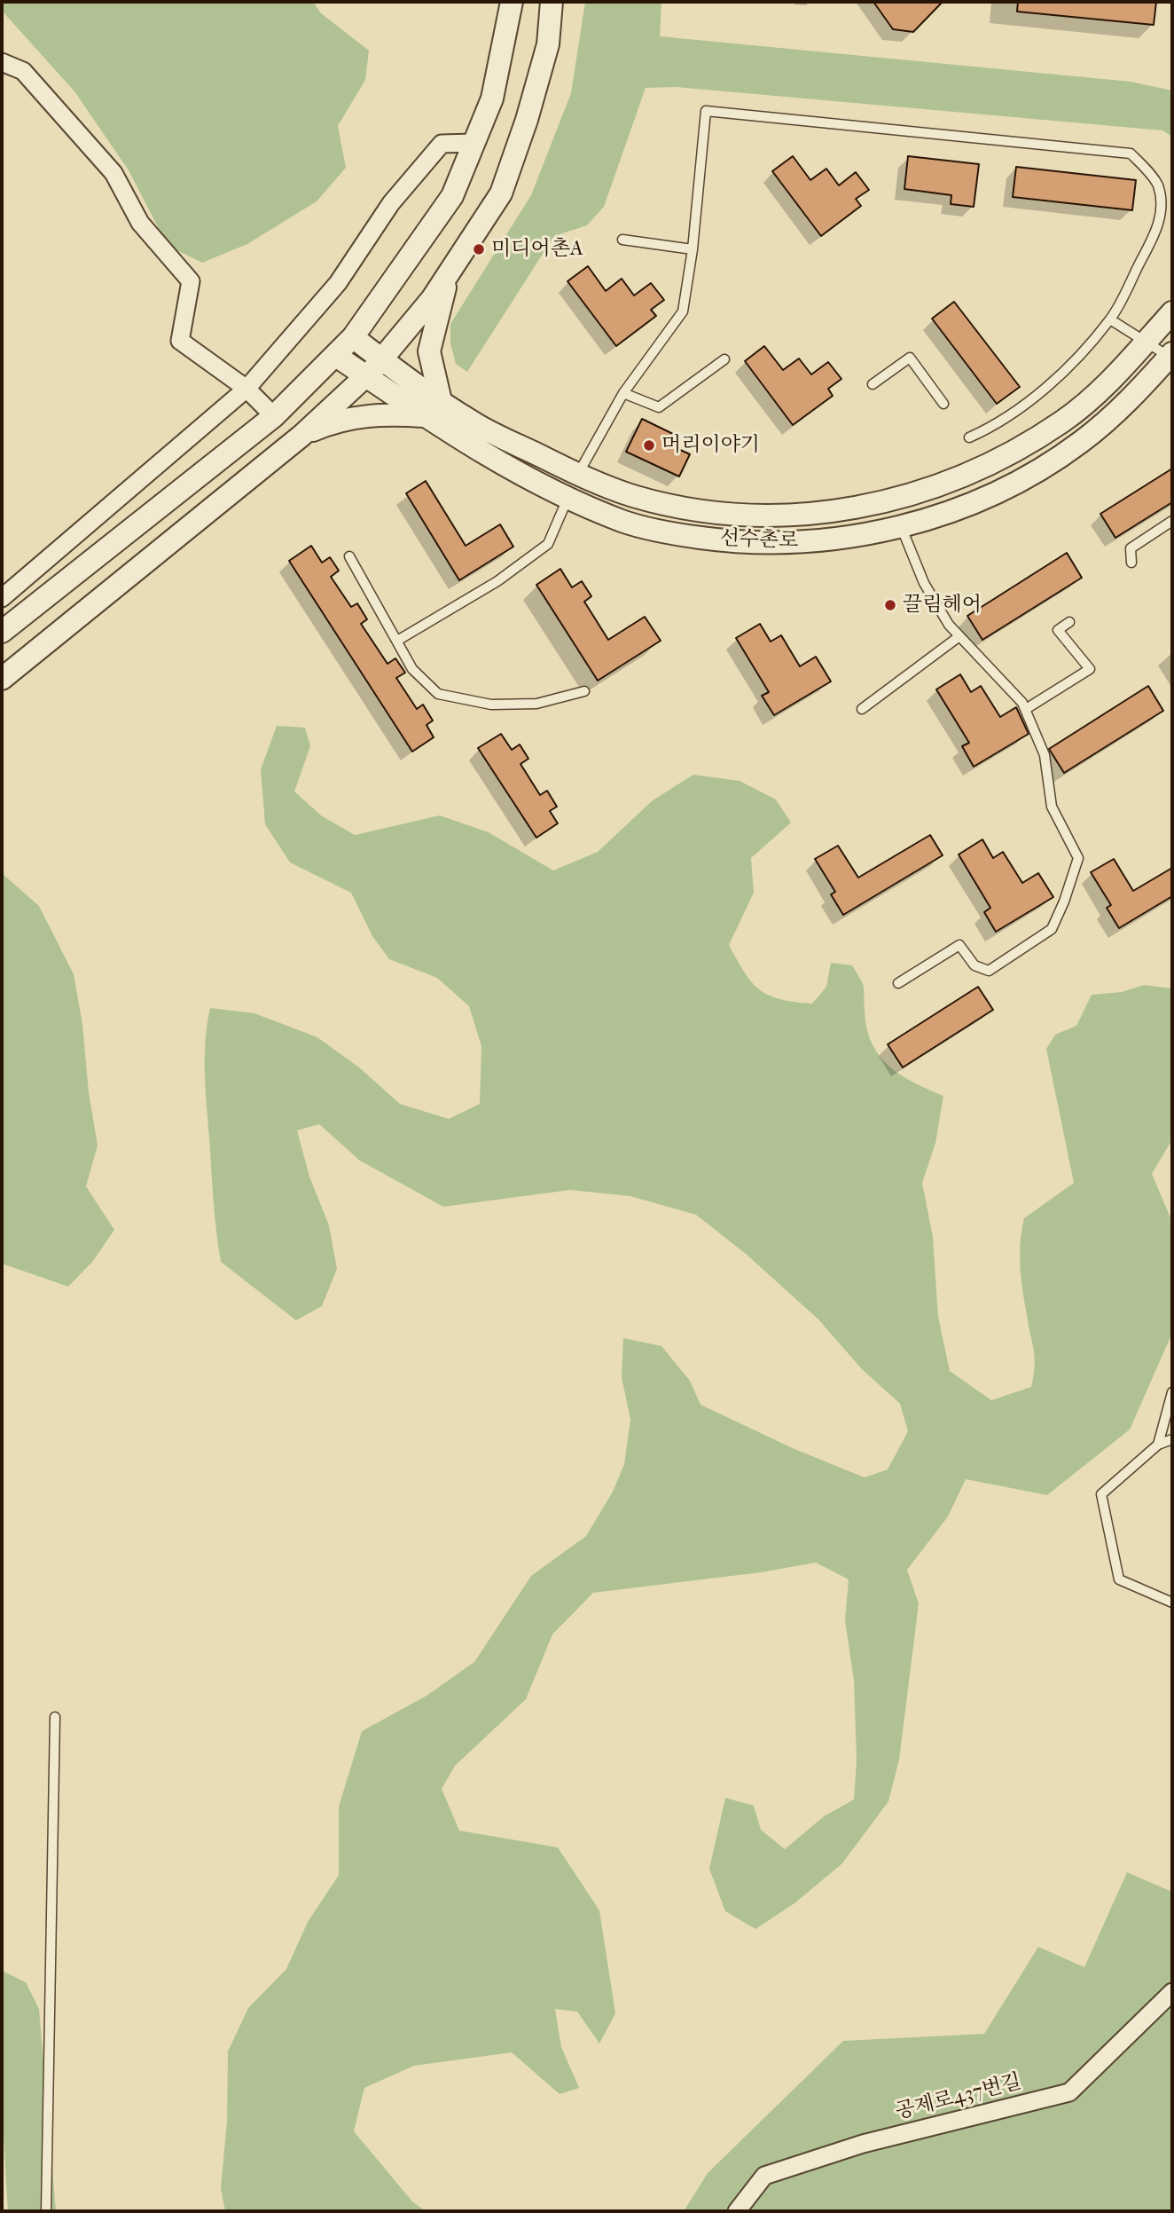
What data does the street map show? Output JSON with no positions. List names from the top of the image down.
{
  "streets": {
    "street": ["선수촌로", "공제로437번길"]
  },
  "places": ["미디어촌A", "머리이야기", "끌림헤어"]
}
